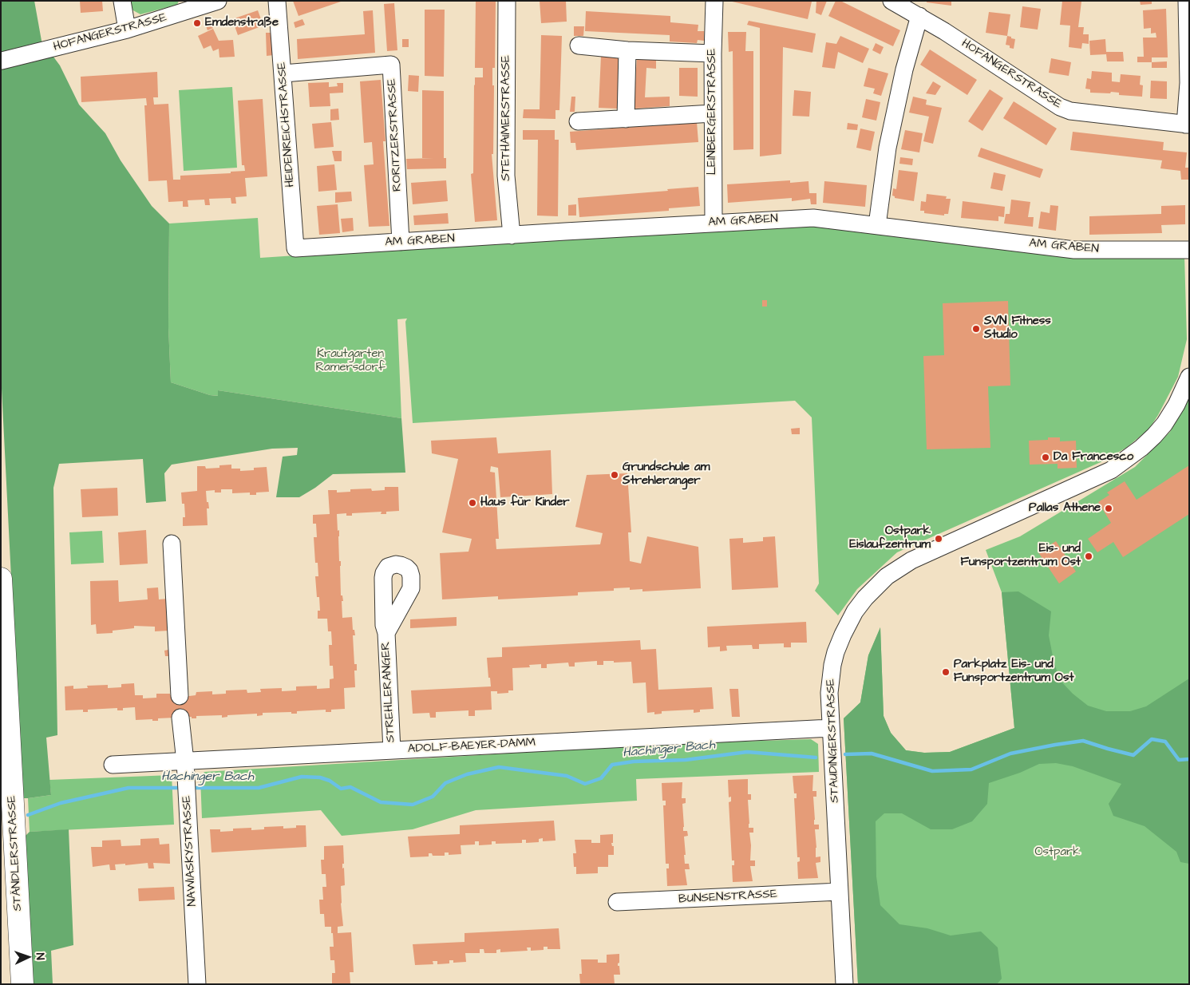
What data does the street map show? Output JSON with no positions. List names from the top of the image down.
{
  "streets": {
    "highway": ["STÄNDLERSTRASSE"],
    "street": [
      "HOFANGERSTRASSE",
      "LEINBERGERSTRASSE",
      "STETHAIMERSTRASSE",
      "HEIDENREICHSTRASSE",
      "RORITZERSTRASSE",
      "AM GRABEN",
      "STREHLERANGER",
      "STAUDINGERSTRASSE",
      "ADOLF-BAEYER-DAMM",
      "NAWIASKYSTRASSE",
      "BUNSENSTRASSE"
    ]
  },
  "crossings": [
    ["LEINBERGERSTRASSE", "AM GRABEN"],
    ["STETHAIMERSTRASSE", "AM GRABEN"],
    ["HEIDENREICHSTRASSE", "RORITZERSTRASSE"],
    ["HEIDENREICHSTRASSE", "AM GRABEN"],
    ["RORITZERSTRASSE", "AM GRABEN"],
    ["STREHLERANGER", "ADOLF-BAEYER-DAMM"],
    ["STAUDINGERSTRASSE", "ADOLF-BAEYER-DAMM"],
    ["STAUDINGERSTRASSE", "BUNSENSTRASSE"],
    ["ADOLF-BAEYER-DAMM", "NAWIASKYSTRASSE"]
  ],
  "water": ["Hachinger Bach"],
  "parks": ["Krautgarten Ramersdorf", "Ostpark"],
  "places": [
    "Emdenstraße",
    "SVN Fitness Studio",
    "Da Francesco",
    "Grundschule am Strehleranger",
    "Haus für Kinder",
    "Pallas Athene",
    "Ostpark Eislaufzentrum",
    "Eis- und Funsportzentrum Ost",
    "Parkplatz Eis- und Funsportzentrum Ost"
  ],
  "north": "right"
}
